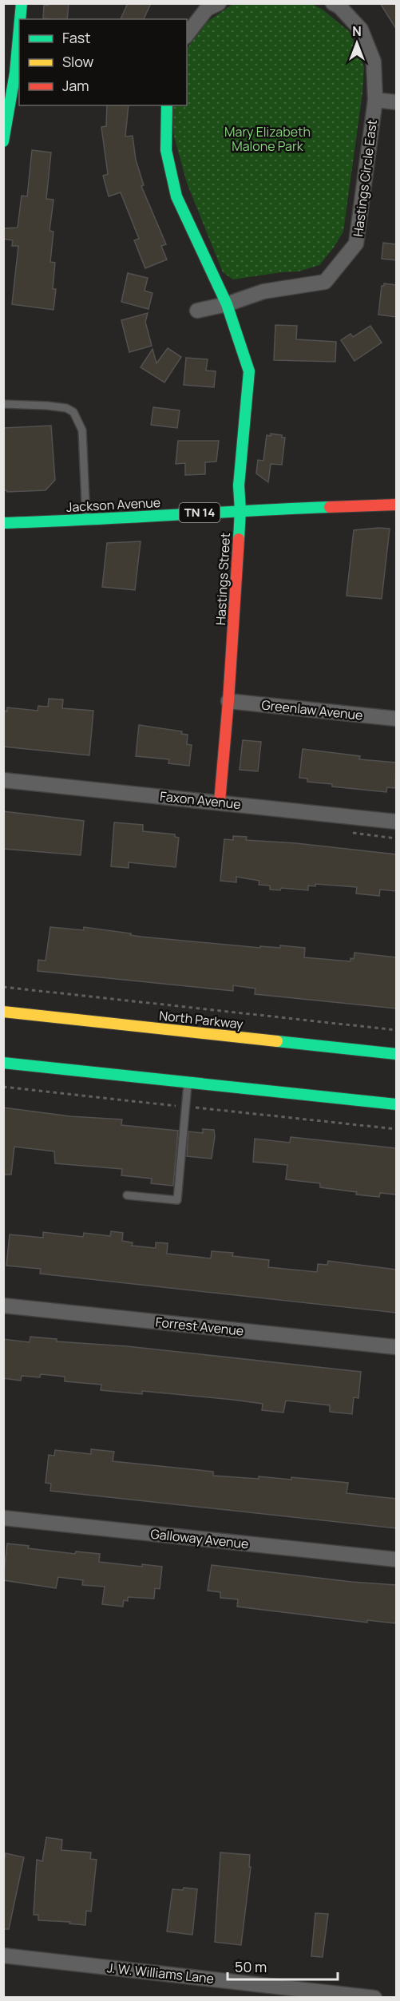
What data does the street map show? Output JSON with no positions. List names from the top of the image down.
{
  "streets": {
    "main road": [
      "Jackson Avenue",
      "TN 14",
      "Hastings Street",
      "North Parkway"
    ],
    "street": [
      "Hastings Circle East",
      "Greenlaw Avenue",
      "Faxon Avenue",
      "Forrest Avenue",
      "Galloway Avenue",
      "J. W. Williams Lane"
    ]
  },
  "crossings": [
    ["Hastings Circle East", "Hastings Street"],
    ["Jackson Avenue", "Hastings Street"],
    ["Hastings Street", "Greenlaw Avenue"],
    ["Hastings Street", "Faxon Avenue"]
  ],
  "parks": ["Mary Elizabeth Malone Park"],
  "legend": ["Fast", "Slow", "Jam"],
  "scale_bar": "50 m",
  "north": "top"
}
